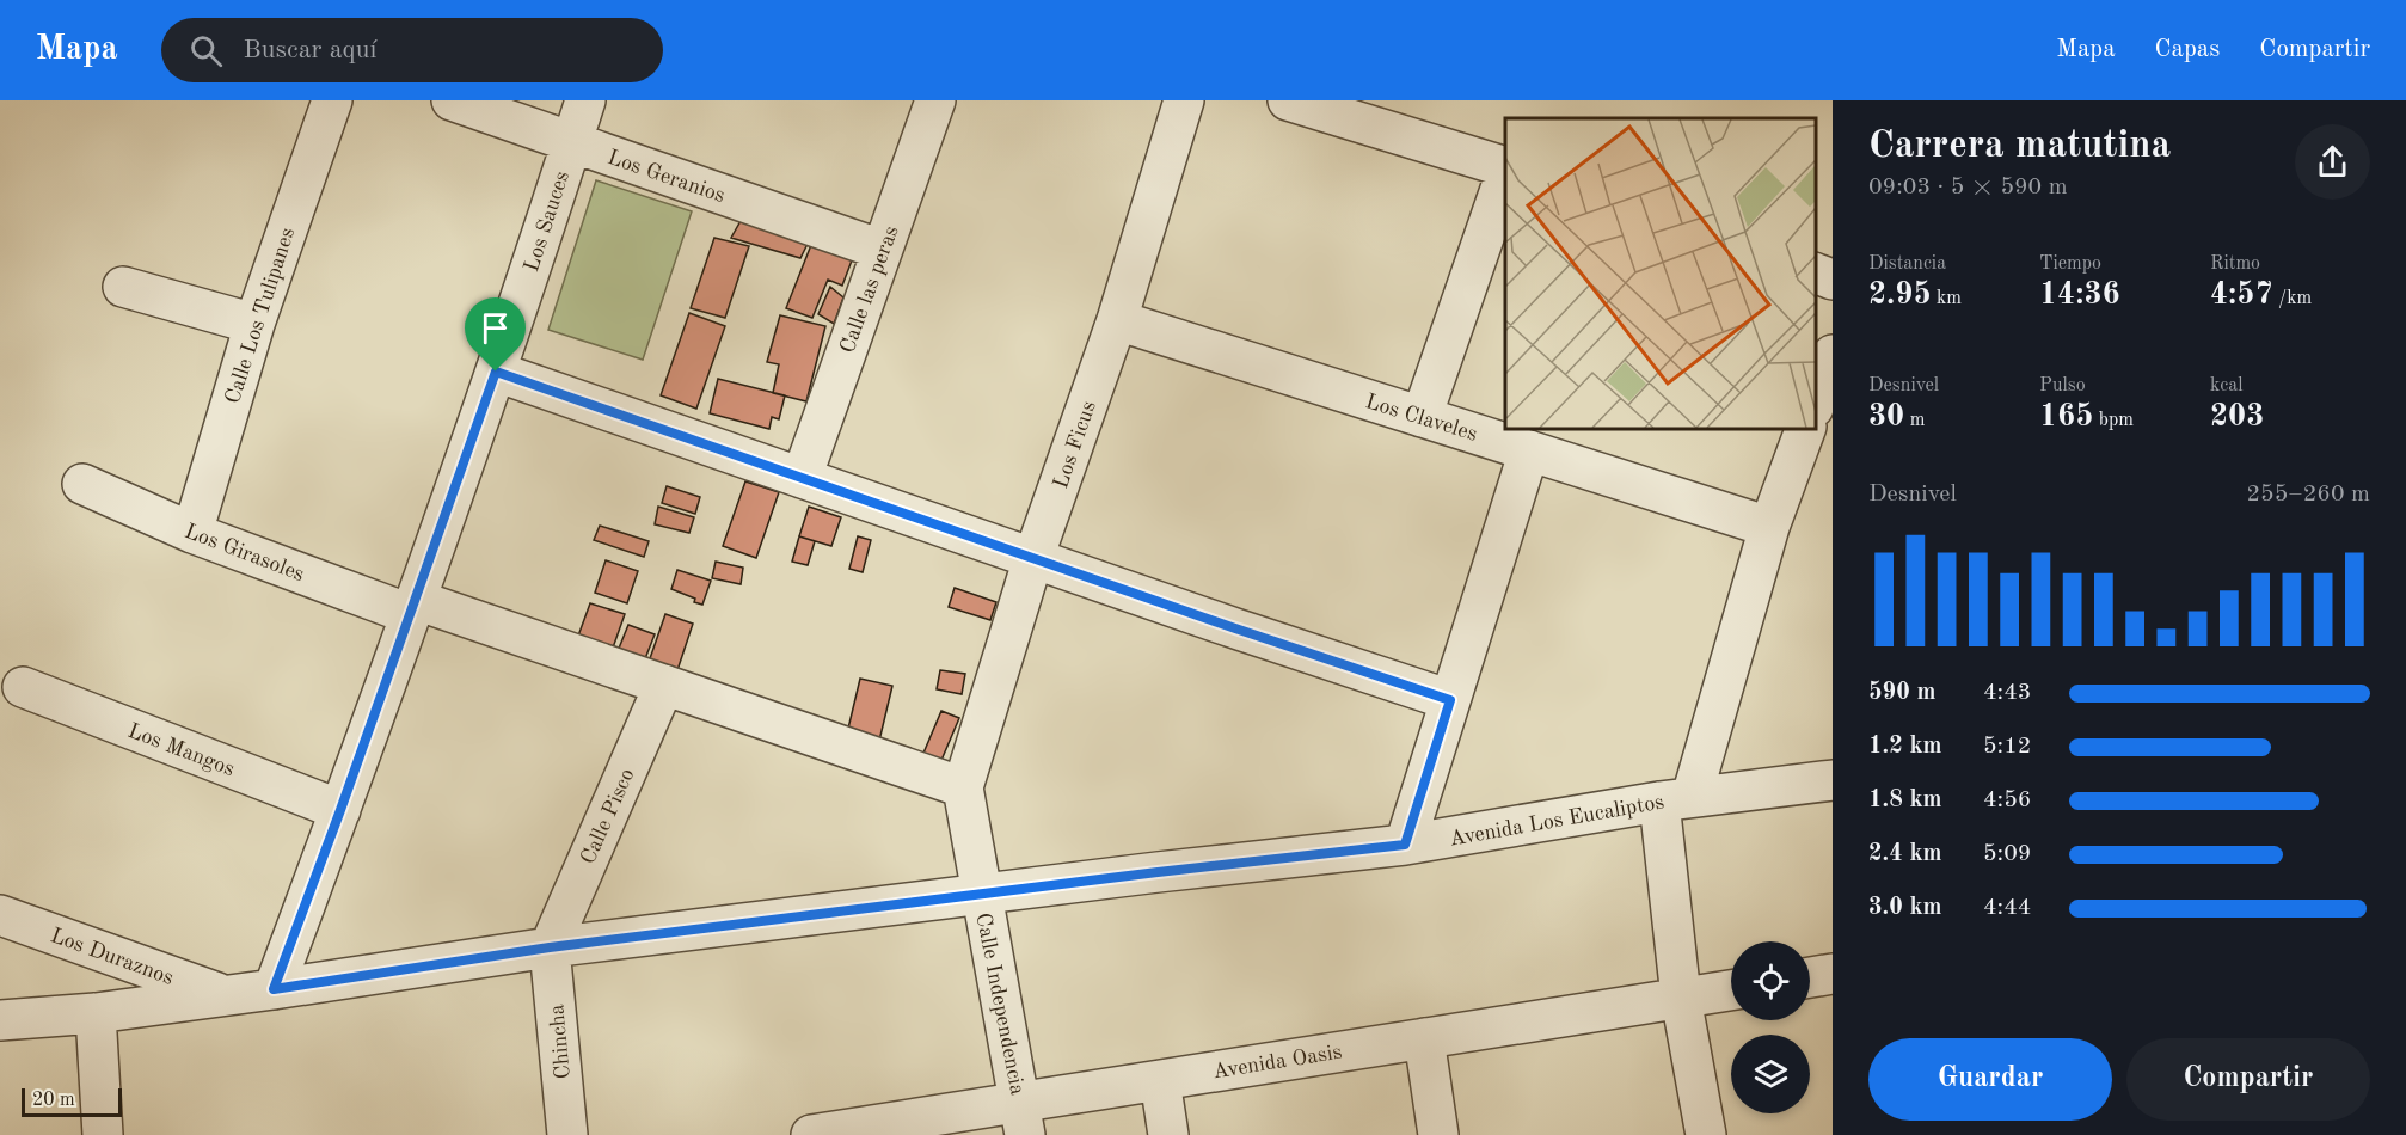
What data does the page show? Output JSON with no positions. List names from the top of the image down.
{
  "streets": {
    "street": [
      "Los Geranios",
      "Los Sauces",
      "Calle las peras",
      "Calle Los Tulipanes",
      "Los Claveles",
      "Los Ficus",
      "Los Girasoles",
      "Los Mangos",
      "Calle Pisco",
      "Avenida Los Eucaliptos",
      "Los Duraznos",
      "Calle Independencia",
      "Chincha",
      "Avenida Oasis"
    ]
  },
  "crossings": [
    ["Los Geranios", "Los Sauces"],
    ["Los Geranios", "Calle las peras"],
    ["Los Sauces", "Los Girasoles"],
    ["Los Sauces", "Los Mangos"],
    ["Los Sauces", "Avenida Los Eucaliptos"],
    ["Calle Los Tulipanes", "Los Girasoles"],
    ["Los Claveles", "Los Ficus"],
    ["Los Ficus", "Los Girasoles"],
    ["Los Ficus", "Calle Independencia"],
    ["Los Girasoles", "Calle Pisco"],
    ["Los Girasoles", "Calle Independencia"],
    ["Calle Pisco", "Avenida Los Eucaliptos"],
    ["Calle Pisco", "Chincha"],
    ["Avenida Los Eucaliptos", "Los Duraznos"],
    ["Avenida Los Eucaliptos", "Calle Independencia"],
    ["Avenida Los Eucaliptos", "Chincha"],
    ["Calle Independencia", "Avenida Oasis"]
  ],
  "scale_bar": "20 m",
  "page": {
    "header": "Mapa",
    "search": "Buscar aquí",
    "nav": ["Mapa", "Capas", "Compartir"],
    "heading": ["Carrera matutina", "09:03 · 5 × 590 m"],
    "stats": [
      ["Distancia", "2.95 km"],
      ["Tiempo", "14:36"],
      ["Ritmo", "4:57 /km"],
      ["Desnivel", "30 m"],
      ["Pulso", "165 bpm"],
      ["kcal", "203"]
    ],
    "chart": ["Desnivel", "255–260 m"],
    "list": [
      {
        "name": "590 m",
        "note": "4:43"
      },
      {
        "name": "1.2 km",
        "note": "5:12"
      },
      {
        "name": "1.8 km",
        "note": "4:56"
      },
      {
        "name": "2.4 km",
        "note": "5:09"
      },
      {
        "name": "3.0 km",
        "note": "4:44"
      }
    ],
    "buttons": ["Guardar", "Compartir"],
    "scale": "20 m"
  }
}
